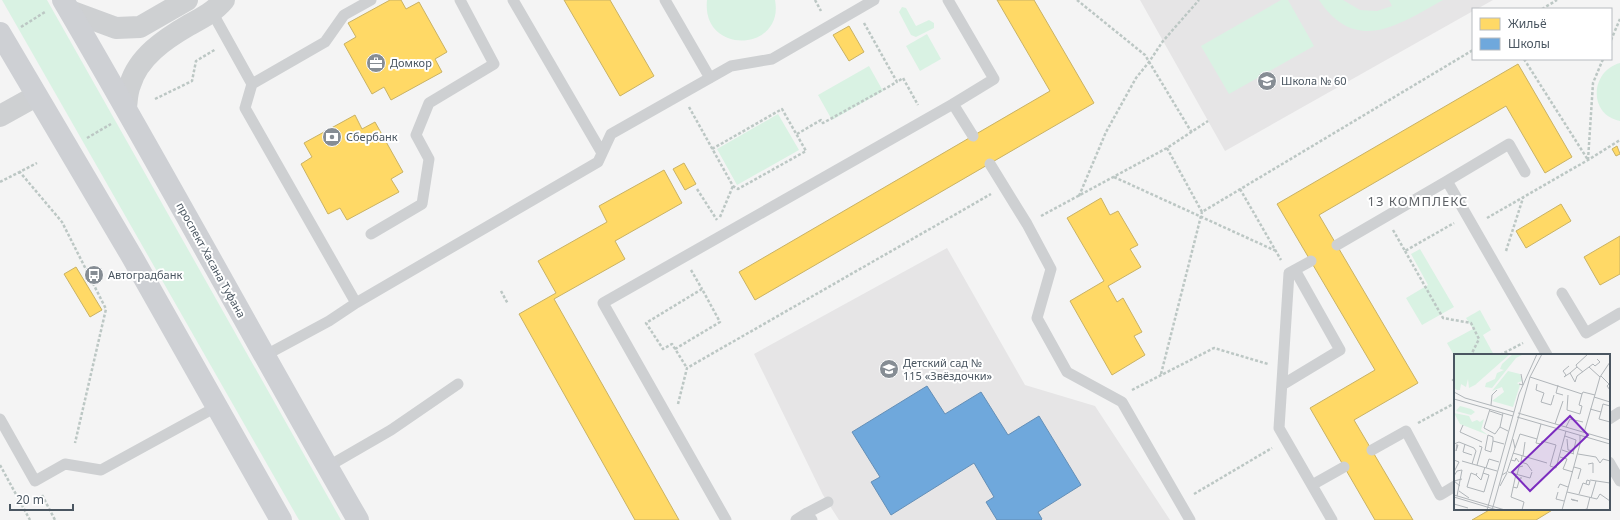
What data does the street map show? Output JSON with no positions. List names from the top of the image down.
{
  "streets": {
    "main road": ["проспект Хасана Туфана"]
  },
  "districts": ["13 КОМПЛЕКС"],
  "places": {
    "office": ["Домкор"],
    "school or university": ["Школа № 60", "Детский сад № 115 «Звёздочки»"],
    "bank": ["Сбербанк"],
    "bus stop": ["Автоградбанк"]
  },
  "legend": ["Жильё", "Школы"],
  "scale_bar": "20 m"
}
